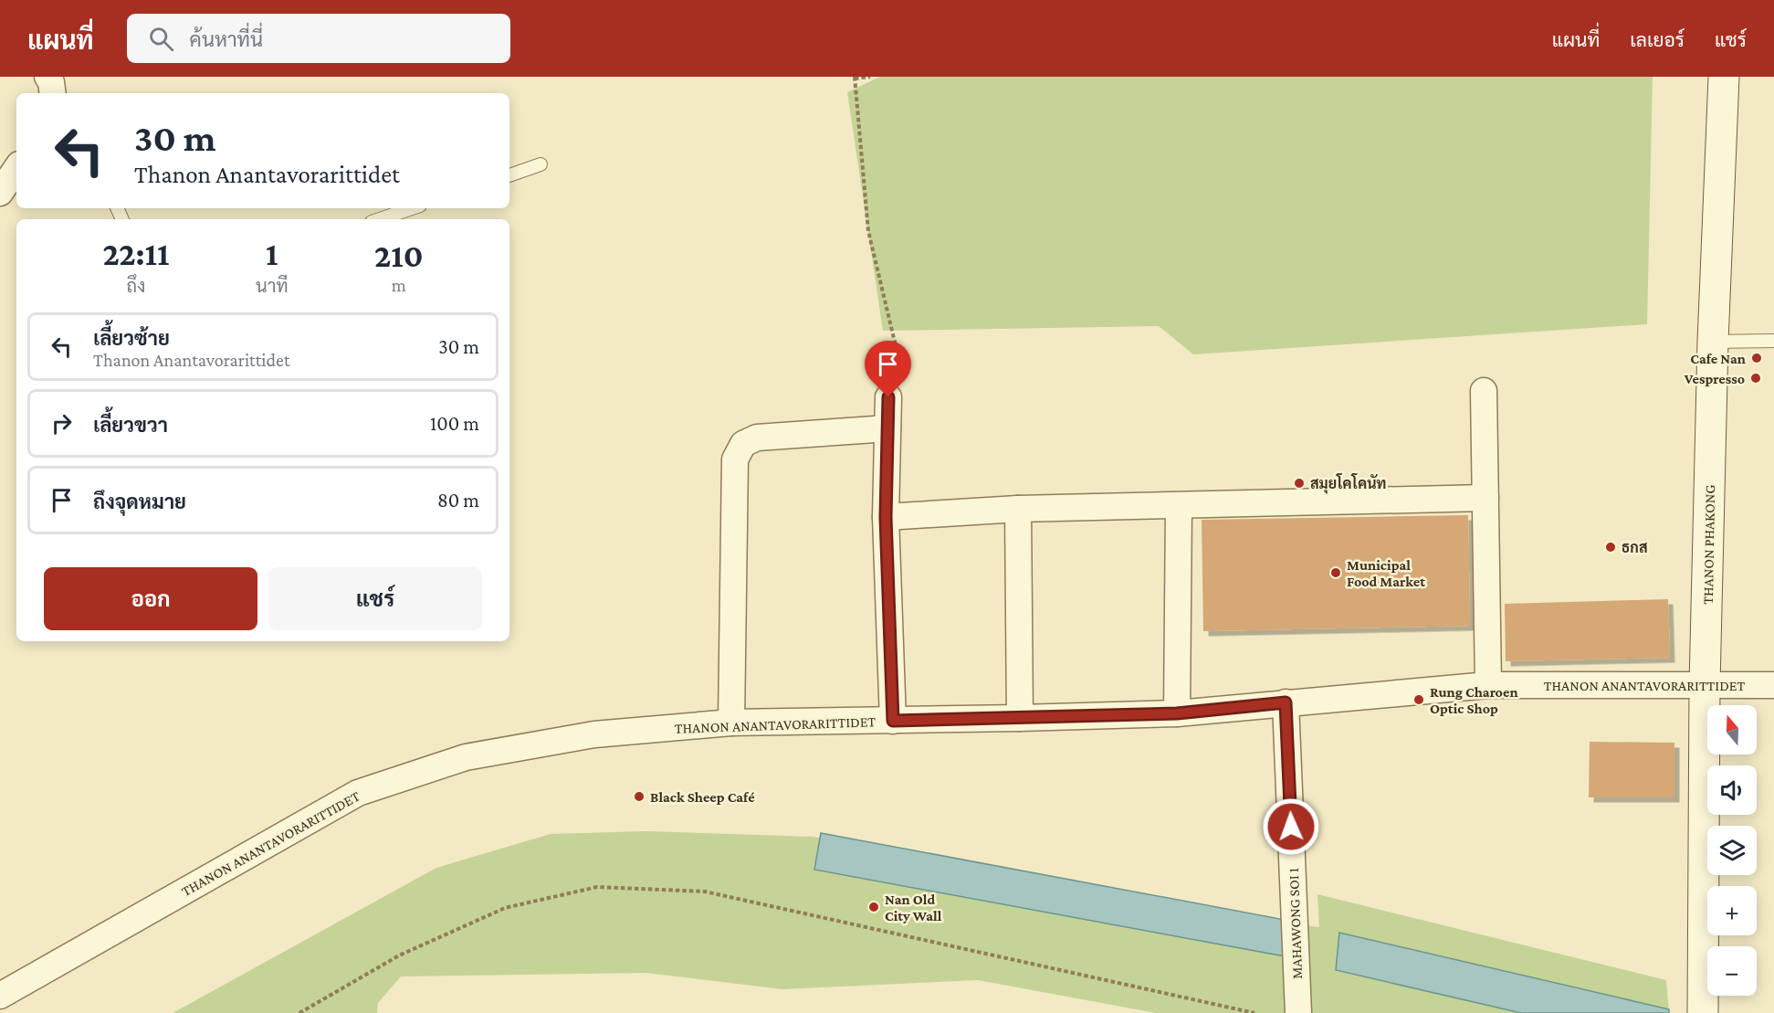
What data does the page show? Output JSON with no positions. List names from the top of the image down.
{
  "streets": {
    "main road": ["THANON PHAKONG"],
    "street": ["THANON ANANTAVORARITTIDET", "MAHAWONG SOI 1"]
  },
  "crossings": [
    ["THANON PHAKONG", "THANON ANANTAVORARITTIDET"],
    ["THANON ANANTAVORARITTIDET", "MAHAWONG SOI 1"]
  ],
  "places": [
    "Cafe Nan",
    "Vespresso",
    "สมุยโคโคนัท",
    "ธกส",
    "Municipal Food Market",
    "Rung Charoen Optic Shop",
    "Black Sheep Café",
    "Nan Old City Wall"
  ],
  "north": "top",
  "page": {
    "header": "แผนที่",
    "search": "ค้นหาที่นี่",
    "nav": ["แผนที่", "เลเยอร์", "แชร์"],
    "turn": ["30 m", "Thanon Anantavorarittidet"],
    "eta": [
      "22:11",
      "ถึง",
      "1",
      "นาที",
      "210",
      "m"
    ],
    "list": [
      {
        "name": "เลี้ยวซ้าย",
        "note": "Thanon Anantavorarittidet",
        "value": "30 m"
      },
      {
        "name": "เลี้ยวขวา",
        "value": "100 m"
      },
      {
        "name": "ถึงจุดหมาย",
        "value": "80 m"
      }
    ],
    "buttons": ["ออก", "แชร์"],
    "map_buttons": ["+", "−"]
  }
}
